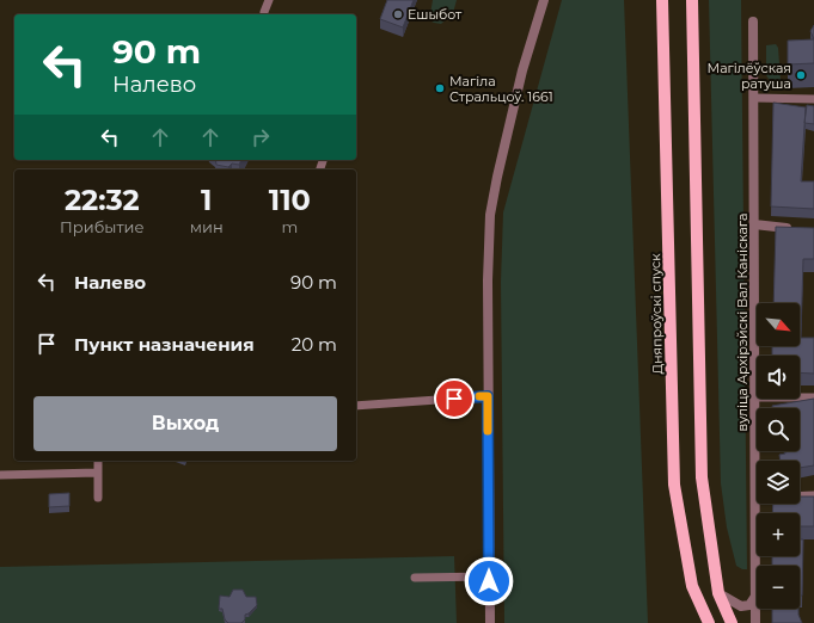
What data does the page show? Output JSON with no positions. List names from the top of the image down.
{
  "streets": {
    "main road": ["Дняпроўскі спуск"],
    "street": ["вуліца Архірэйскі Вал Каніскага"]
  },
  "places": ["Ешыбот", "Магілёўская ратуша", "Магіла Стральцоў. 1661"],
  "north": "bottom right",
  "page": {
    "turn": ["90 m", "Налево"],
    "eta": [
      "22:32",
      "Прибытие",
      "1",
      "мин",
      "110",
      "m"
    ],
    "list": [
      {
        "name": "Налево",
        "value": "90 m"
      },
      {
        "name": "Пункт назначения",
        "value": "20 m"
      }
    ],
    "map_buttons": ["+", "−"],
    "buttons": "Выход"
  }
}
